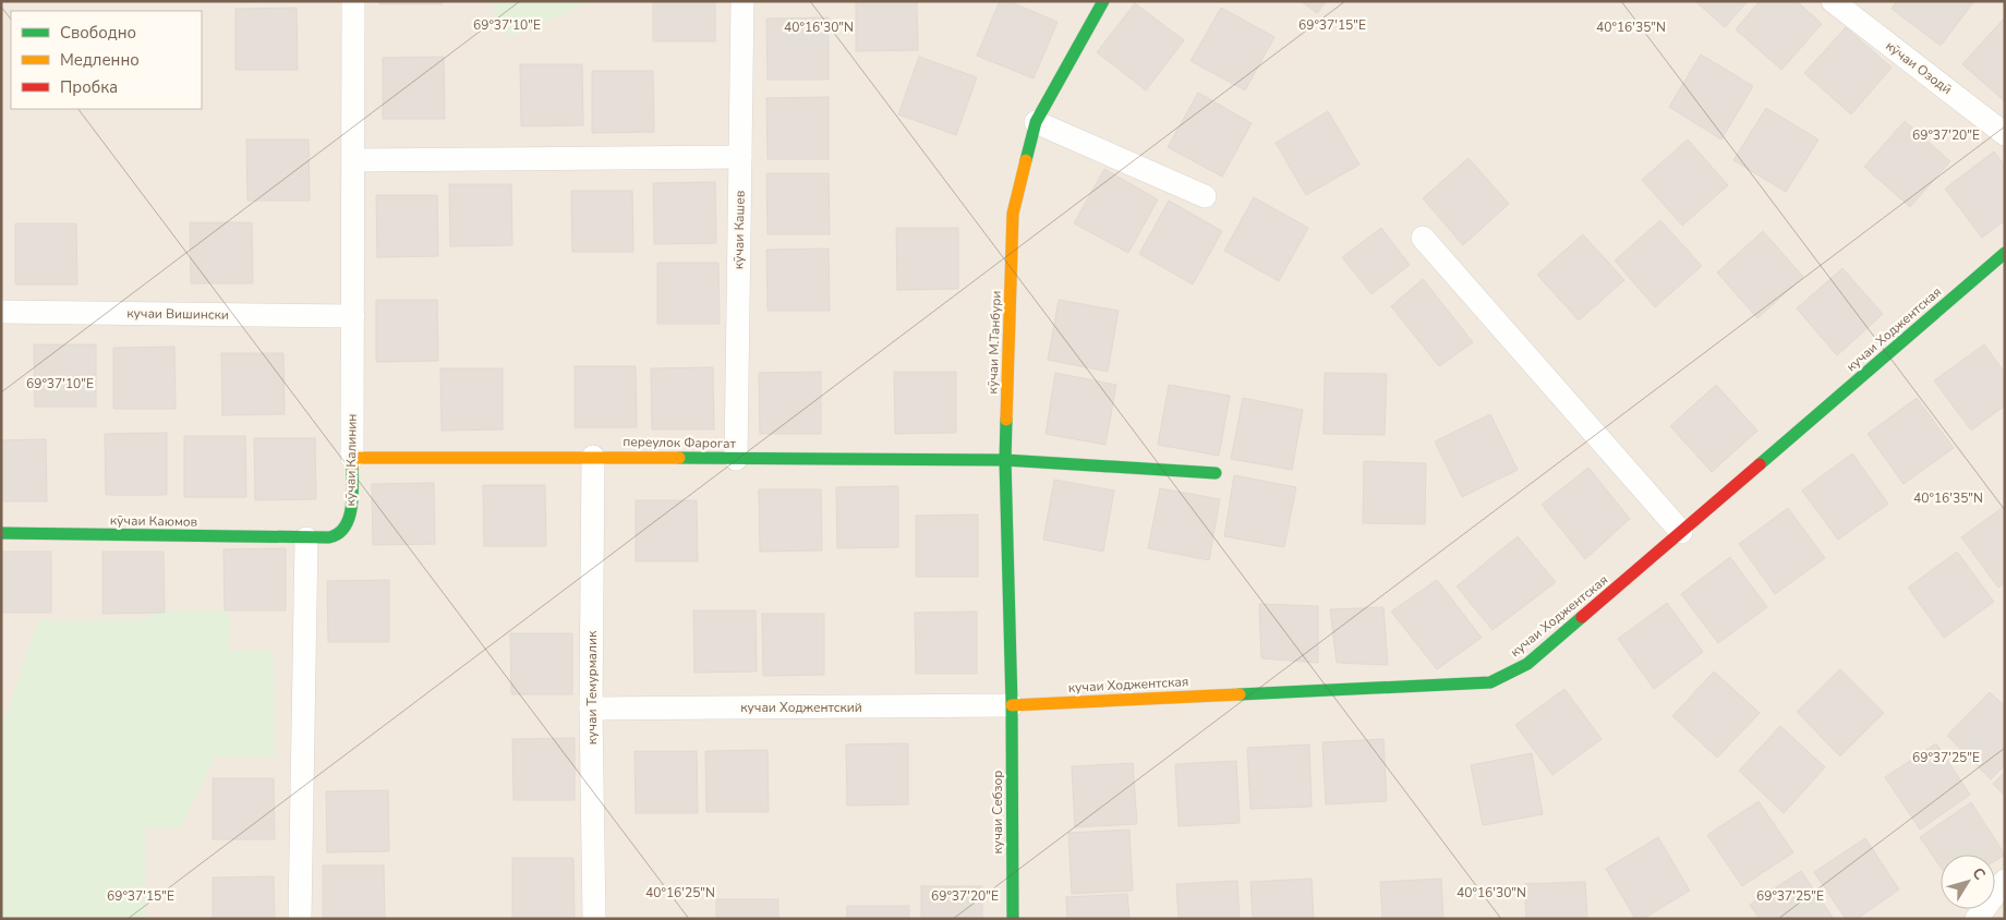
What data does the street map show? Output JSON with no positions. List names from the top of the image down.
{
  "streets": {
    "street": [
      "кӯчаи Озодӣ",
      "кӯчаи Кашев",
      "кучаи Вишински",
      "кучаи Ходжентская",
      "кӯчаи М.Танбури",
      "переулок Фарогат",
      "кӯчаи Калинин",
      "кӯчаи Каюмов",
      "кучаи Темурмалик",
      "кучаи Ходжентский",
      "кучаи Себзор"
    ]
  },
  "crossings": [
    ["кӯчаи Кашев", "переулок Фарогат"],
    ["кучаи Вишински", "кӯчаи Калинин"],
    ["кучаи Ходжентская", "кӯчаи М.Танбури"],
    ["кучаи Ходжентская", "кучаи Ходжентский"],
    ["кучаи Ходжентская", "кучаи Себзор"],
    ["кӯчаи М.Танбури", "переулок Фарогат"],
    ["кӯчаи М.Танбури", "кучаи Ходжентский"],
    ["кӯчаи М.Танбури", "кучаи Себзор"],
    ["переулок Фарогат", "кӯчаи Калинин"],
    ["переулок Фарогат", "кучаи Темурмалик"],
    ["кӯчаи Калинин", "кӯчаи Каюмов"],
    ["кучаи Темурмалик", "кучаи Ходжентский"],
    ["кучаи Ходжентский", "кучаи Себзор"]
  ],
  "legend": ["Свободно", "Медленно", "Пробка"],
  "north": "top right",
  "coordinates": [
    "69°37'10\"E",
    "69°37'15\"E",
    "40°16'30\"N",
    "40°16'35\"N",
    "69°37'20\"E",
    "69°37'25\"E",
    "40°16'25\"N"
  ]
}
